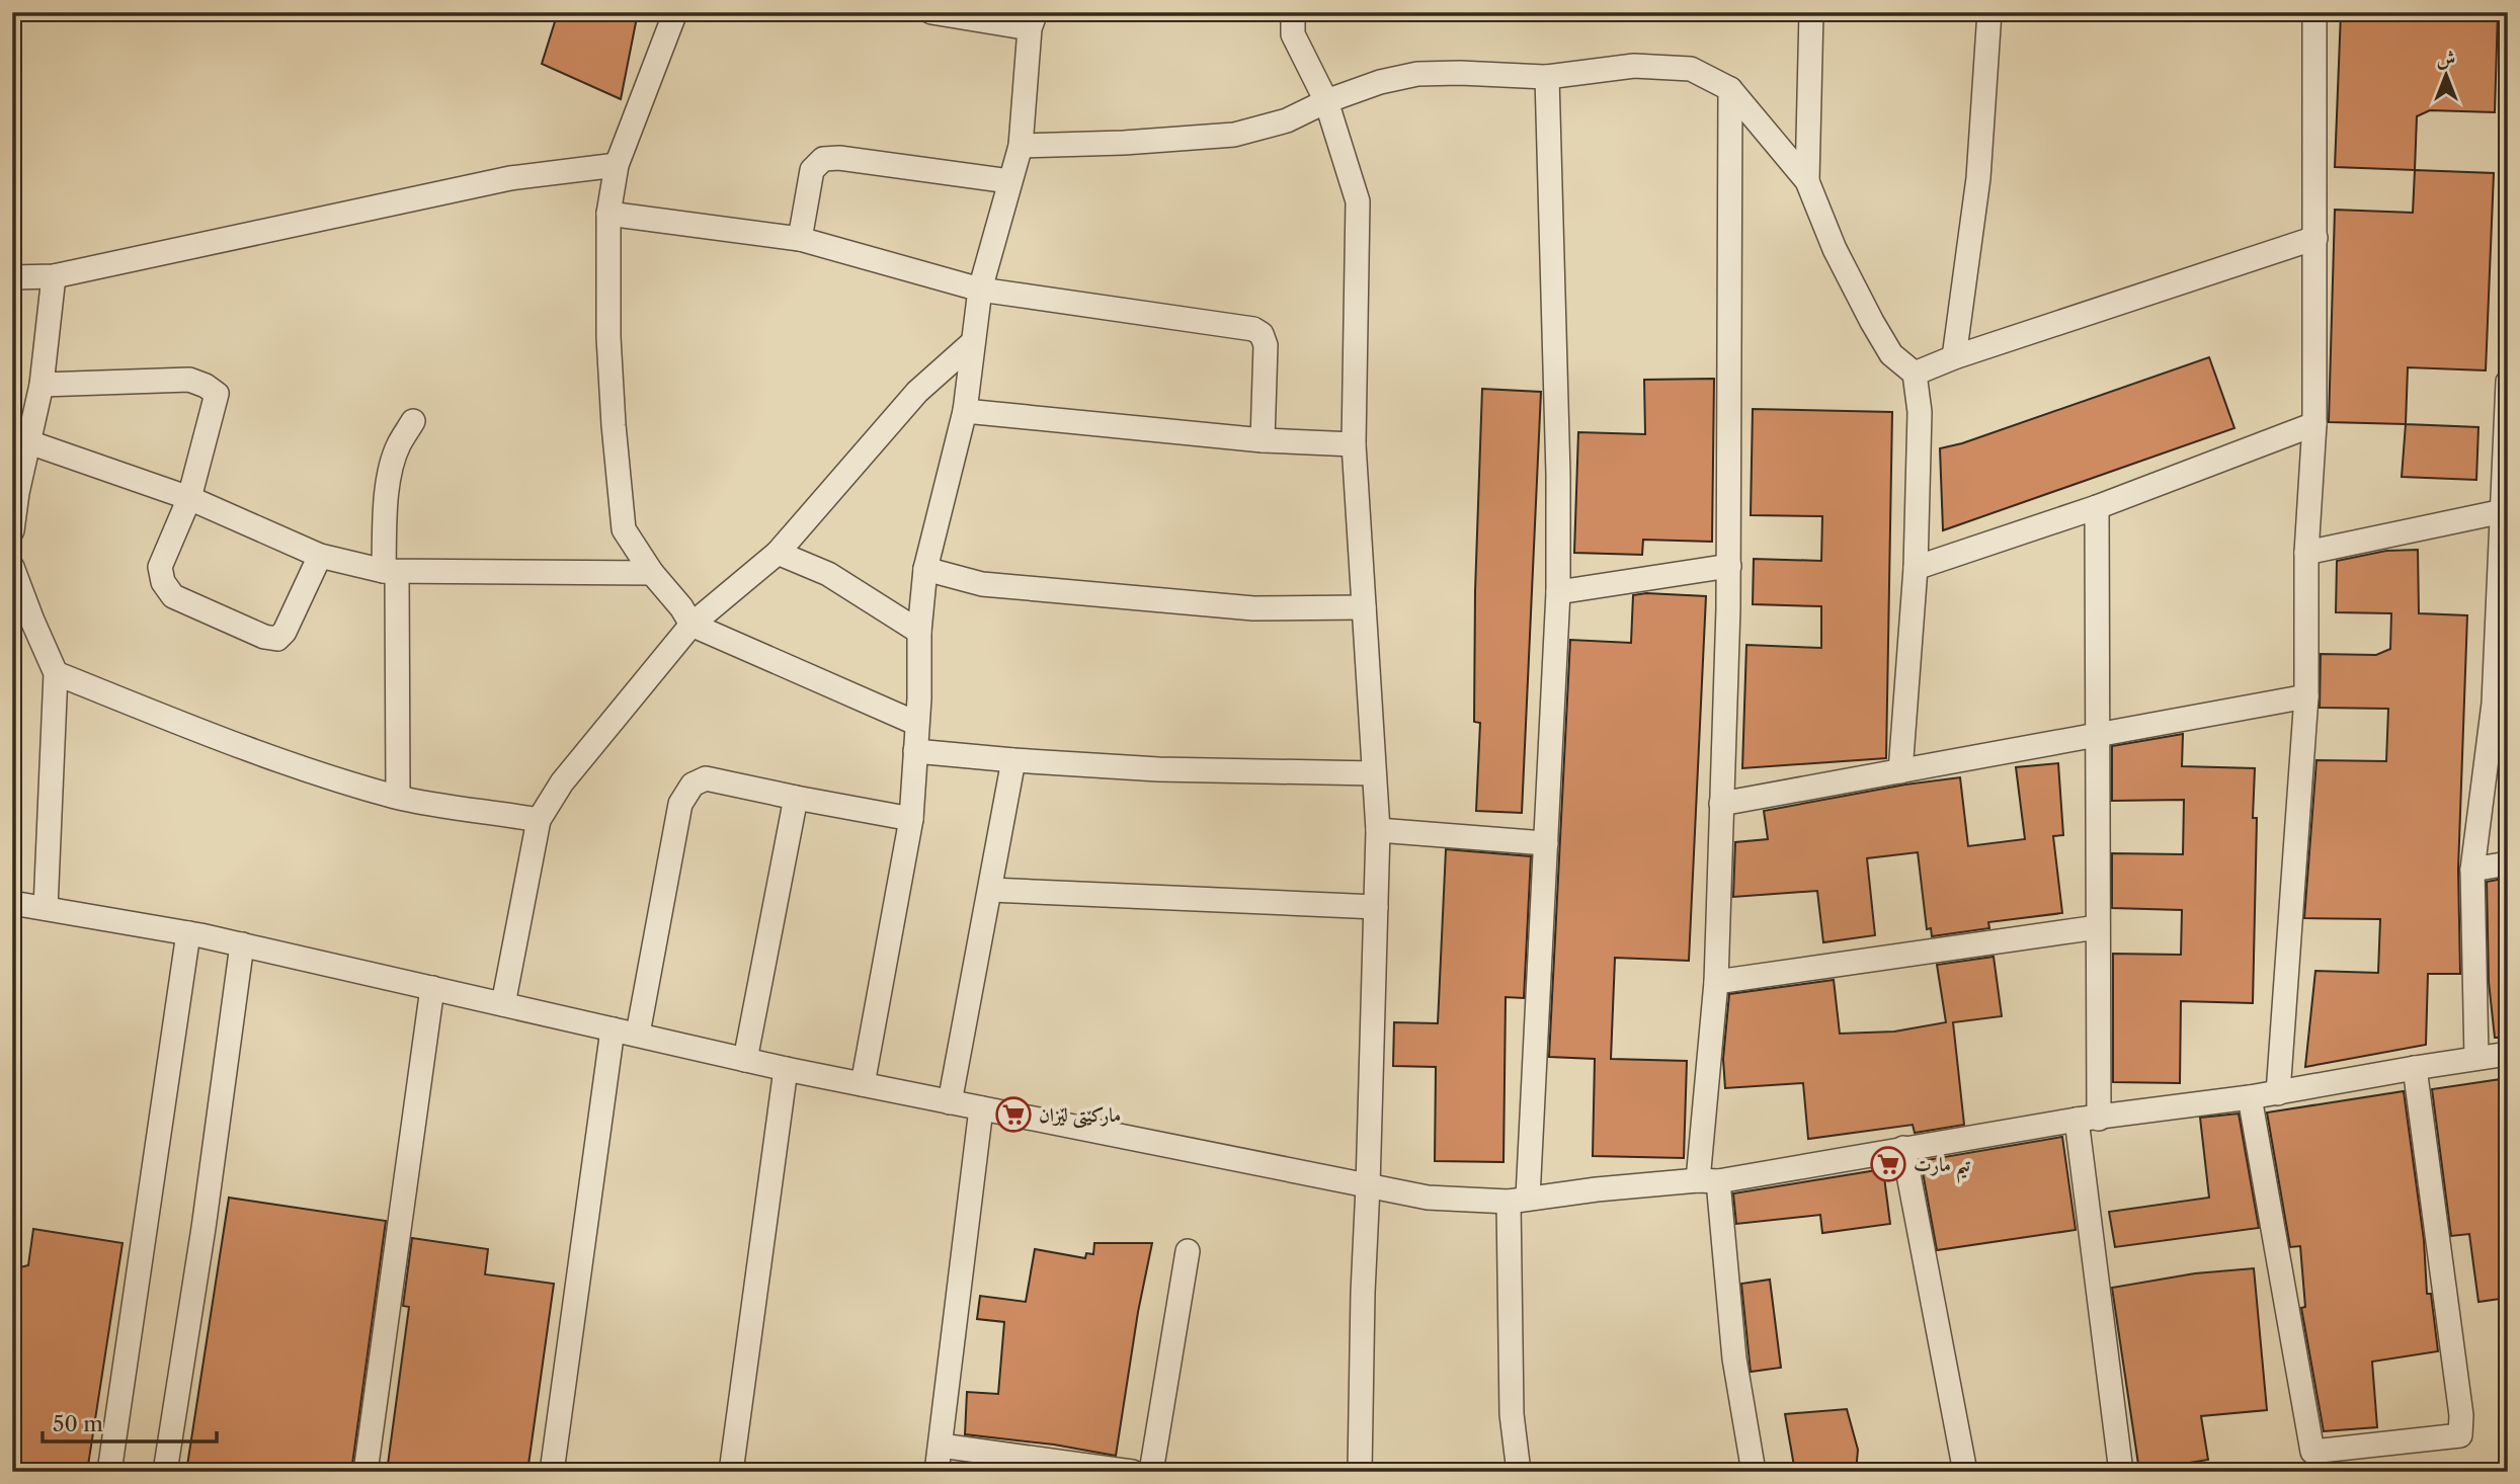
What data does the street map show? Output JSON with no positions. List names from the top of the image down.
{
  "places": {
    "supermarket": ["مارکێتی لێزان", "تيم مارت"]
  },
  "scale_bar": "50 m",
  "north": "top"
}
